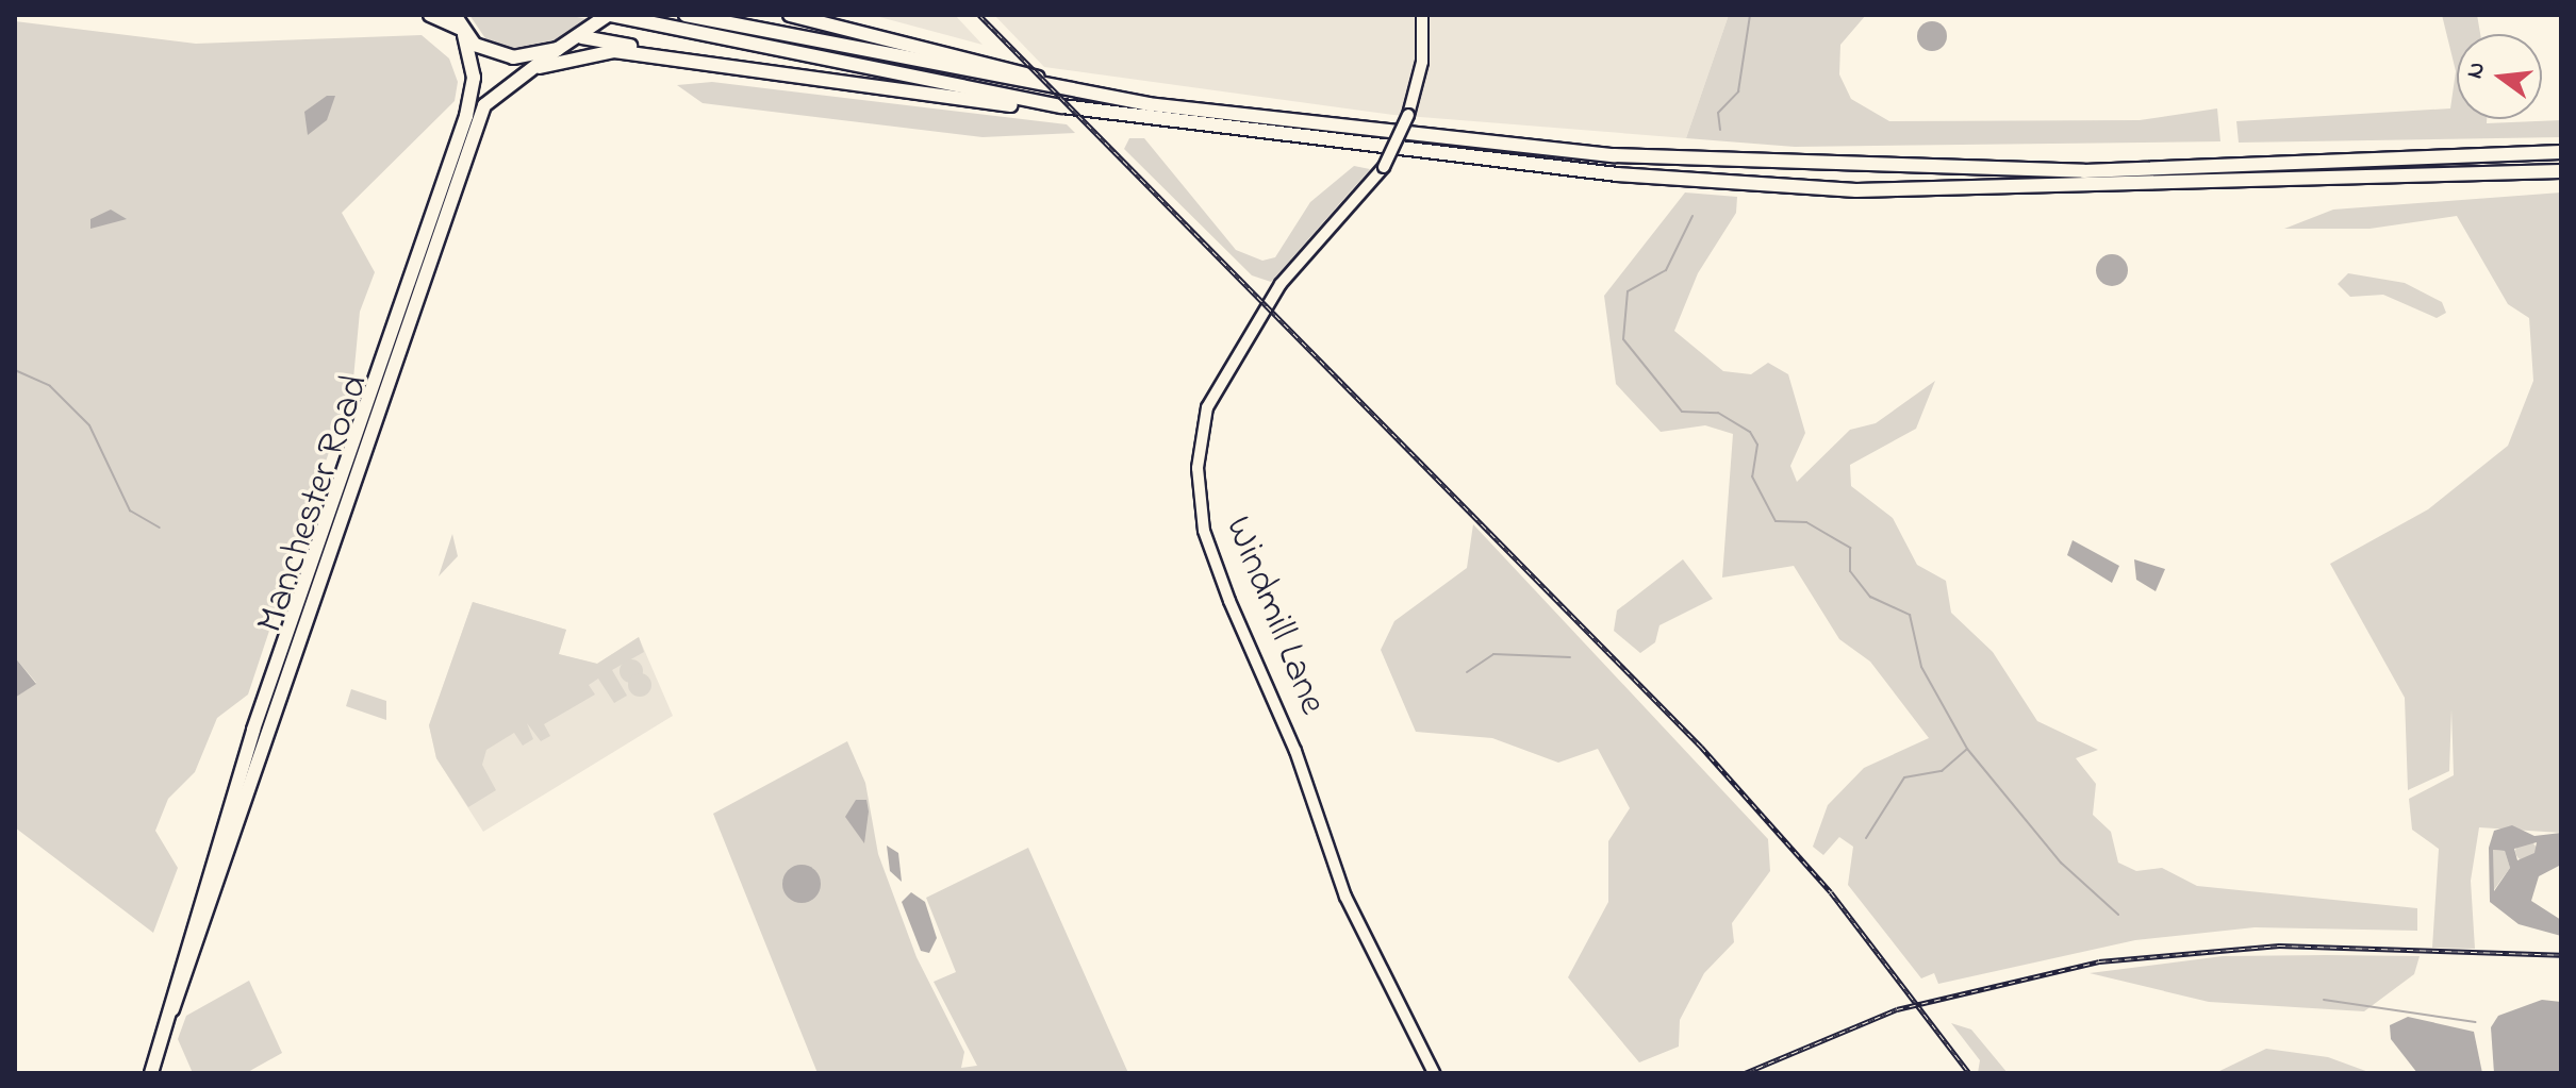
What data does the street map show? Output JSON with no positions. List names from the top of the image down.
{
  "streets": {
    "highway": ["Manchester Road"],
    "street": ["Windmill Lane"]
  },
  "north": "left"
}
